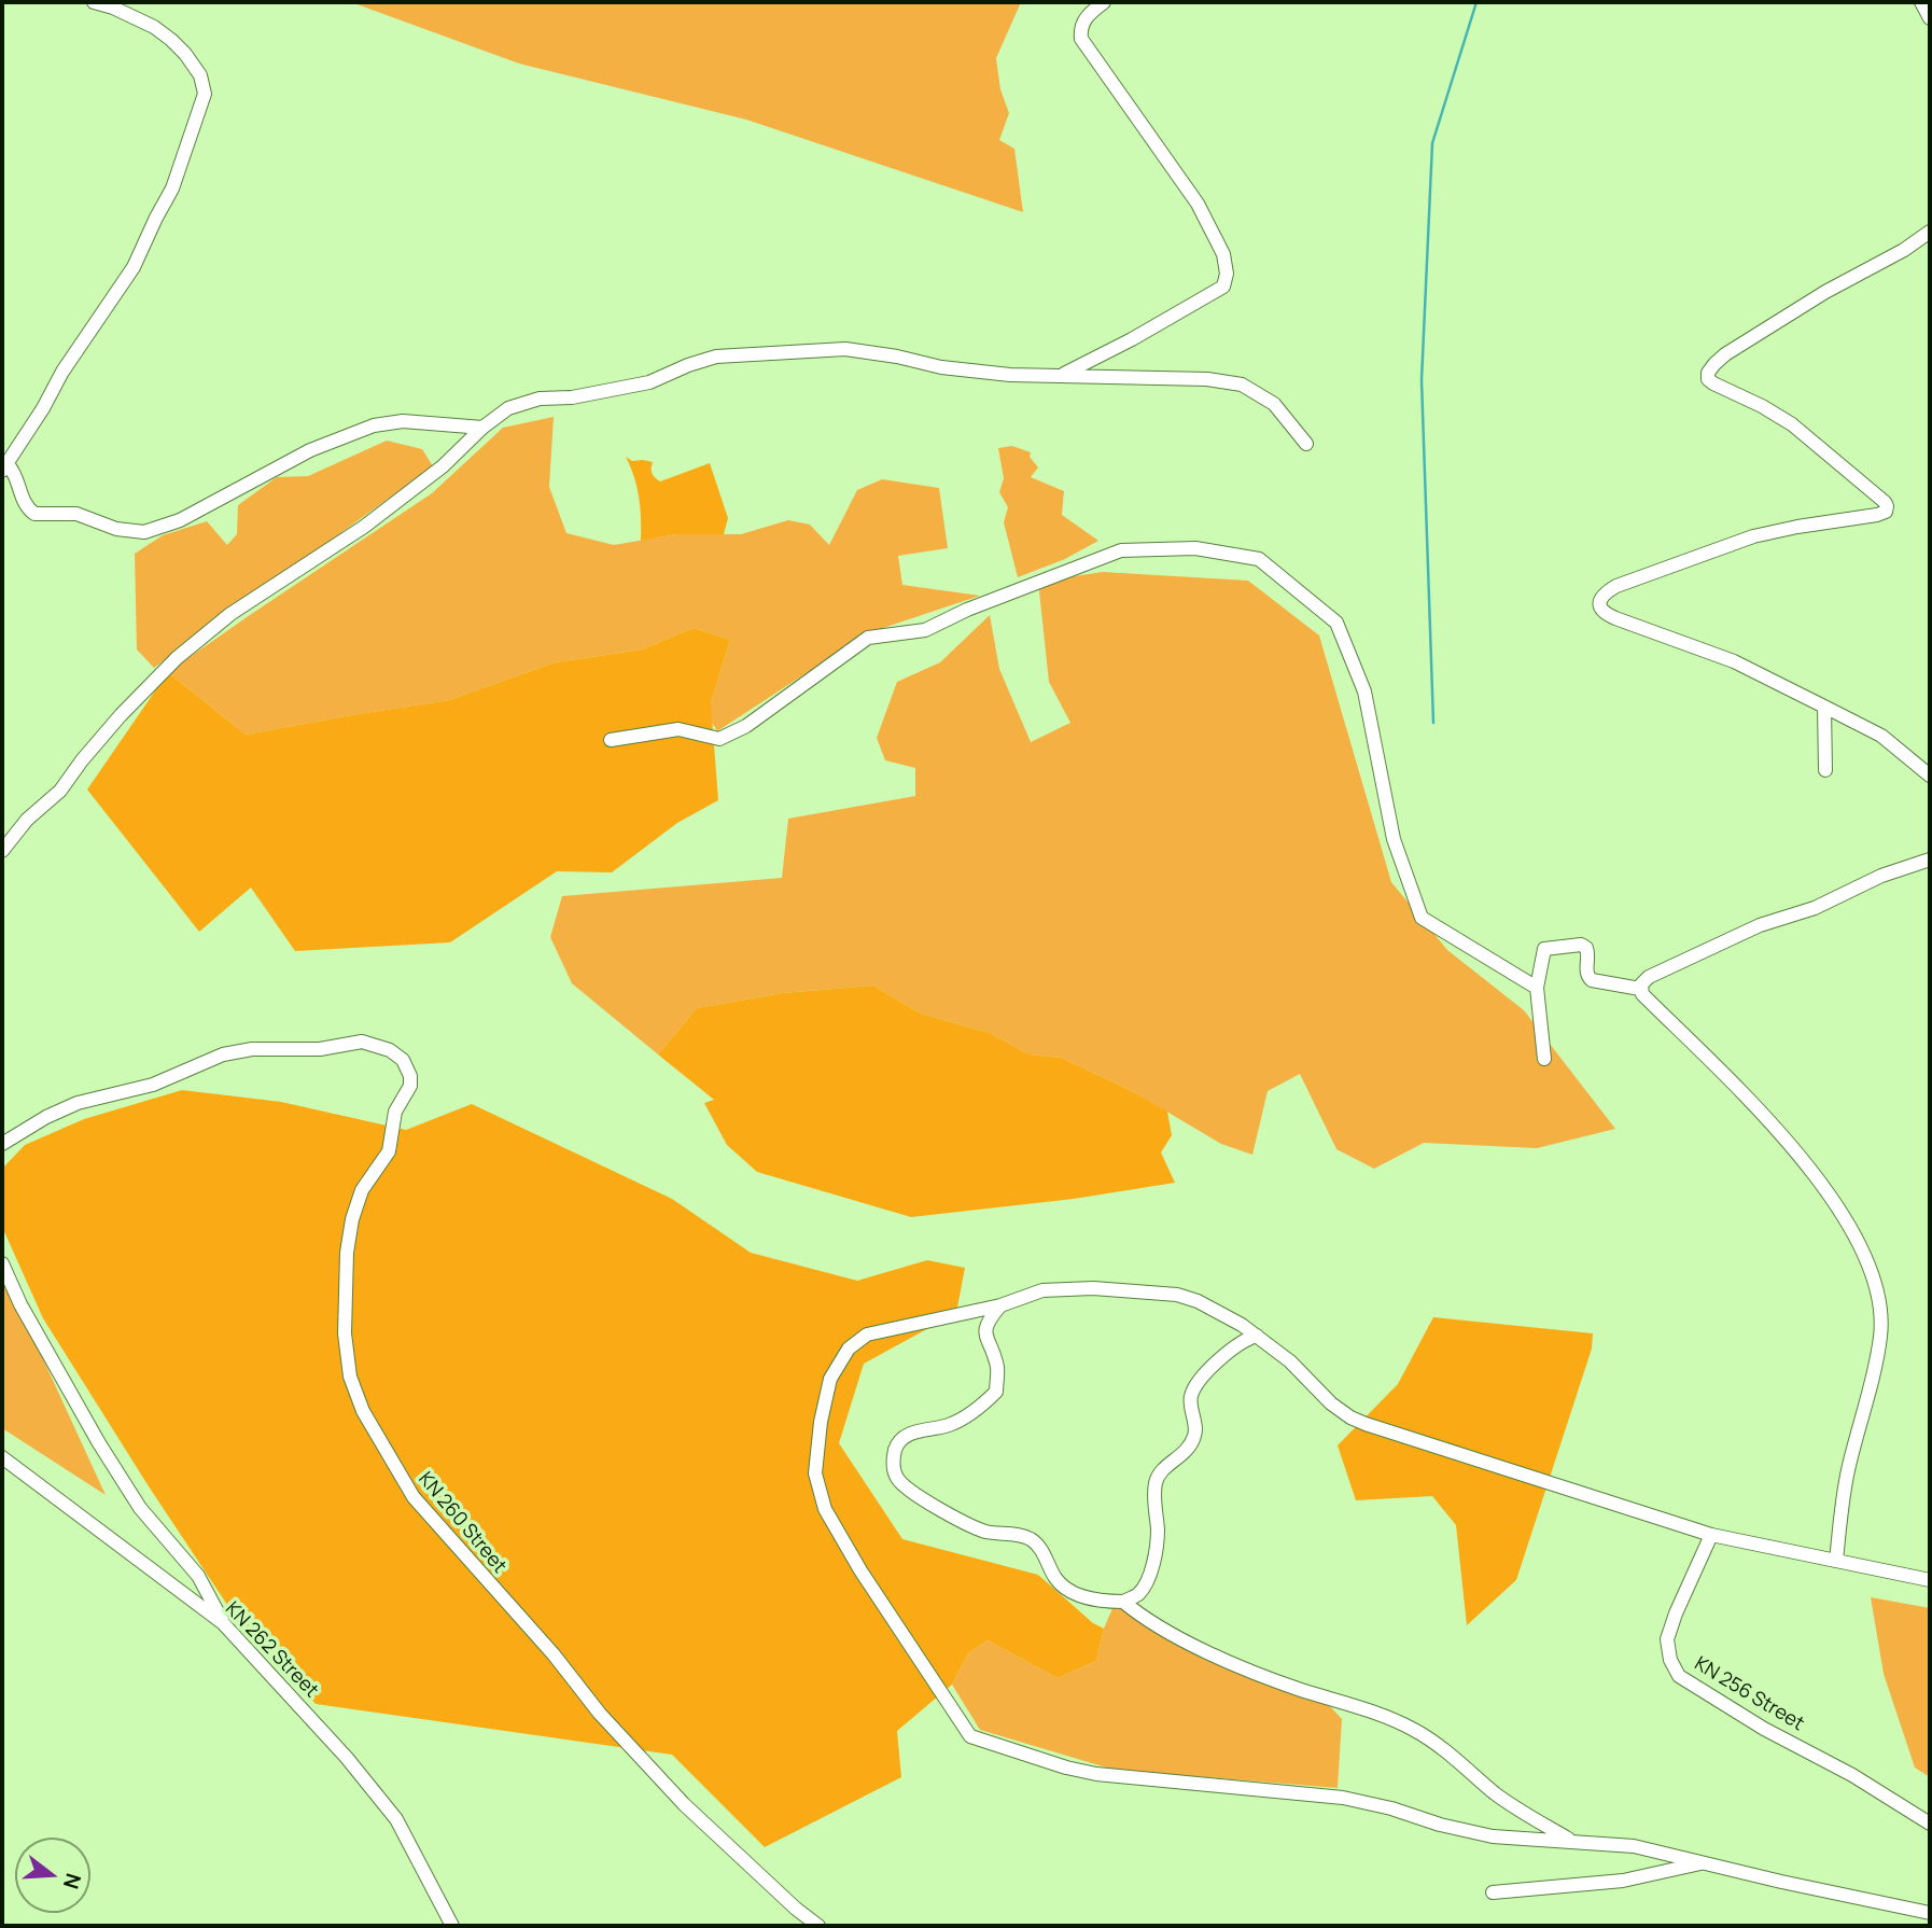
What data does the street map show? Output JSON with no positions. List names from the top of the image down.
{
  "streets": {
    "street": ["KN 260 Street", "KN 262 Street", "KN 256 Street"]
  },
  "north": "right"
}
